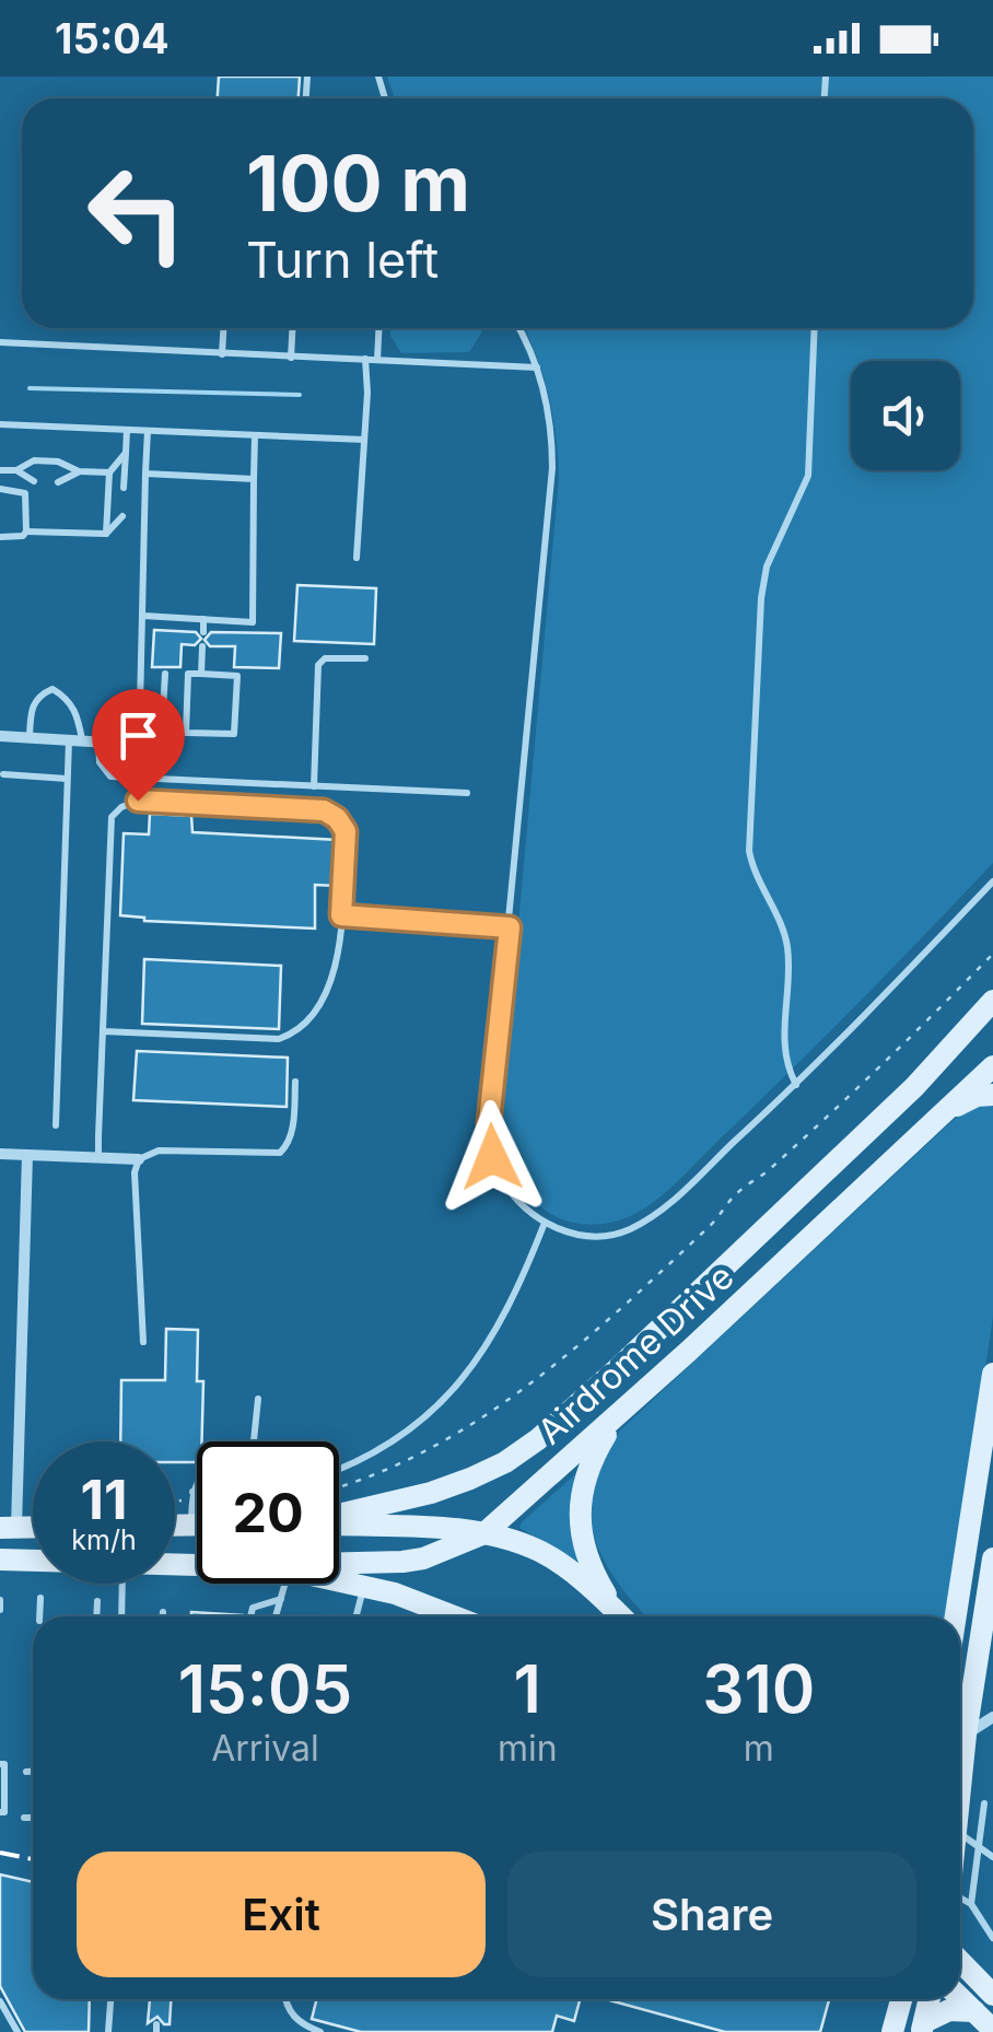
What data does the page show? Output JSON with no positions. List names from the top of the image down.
{
  "streets": {
    "main road": ["Airdrome Drive"]
  },
  "page": {
    "status": "15:04",
    "turn": ["100 m", "Turn left"],
    "speed": "11 km/h",
    "limit": "20",
    "eta": [
      "15:05",
      "Arrival",
      "1",
      "min",
      "310",
      "m"
    ],
    "buttons": ["Exit", "Share"]
  }
}
